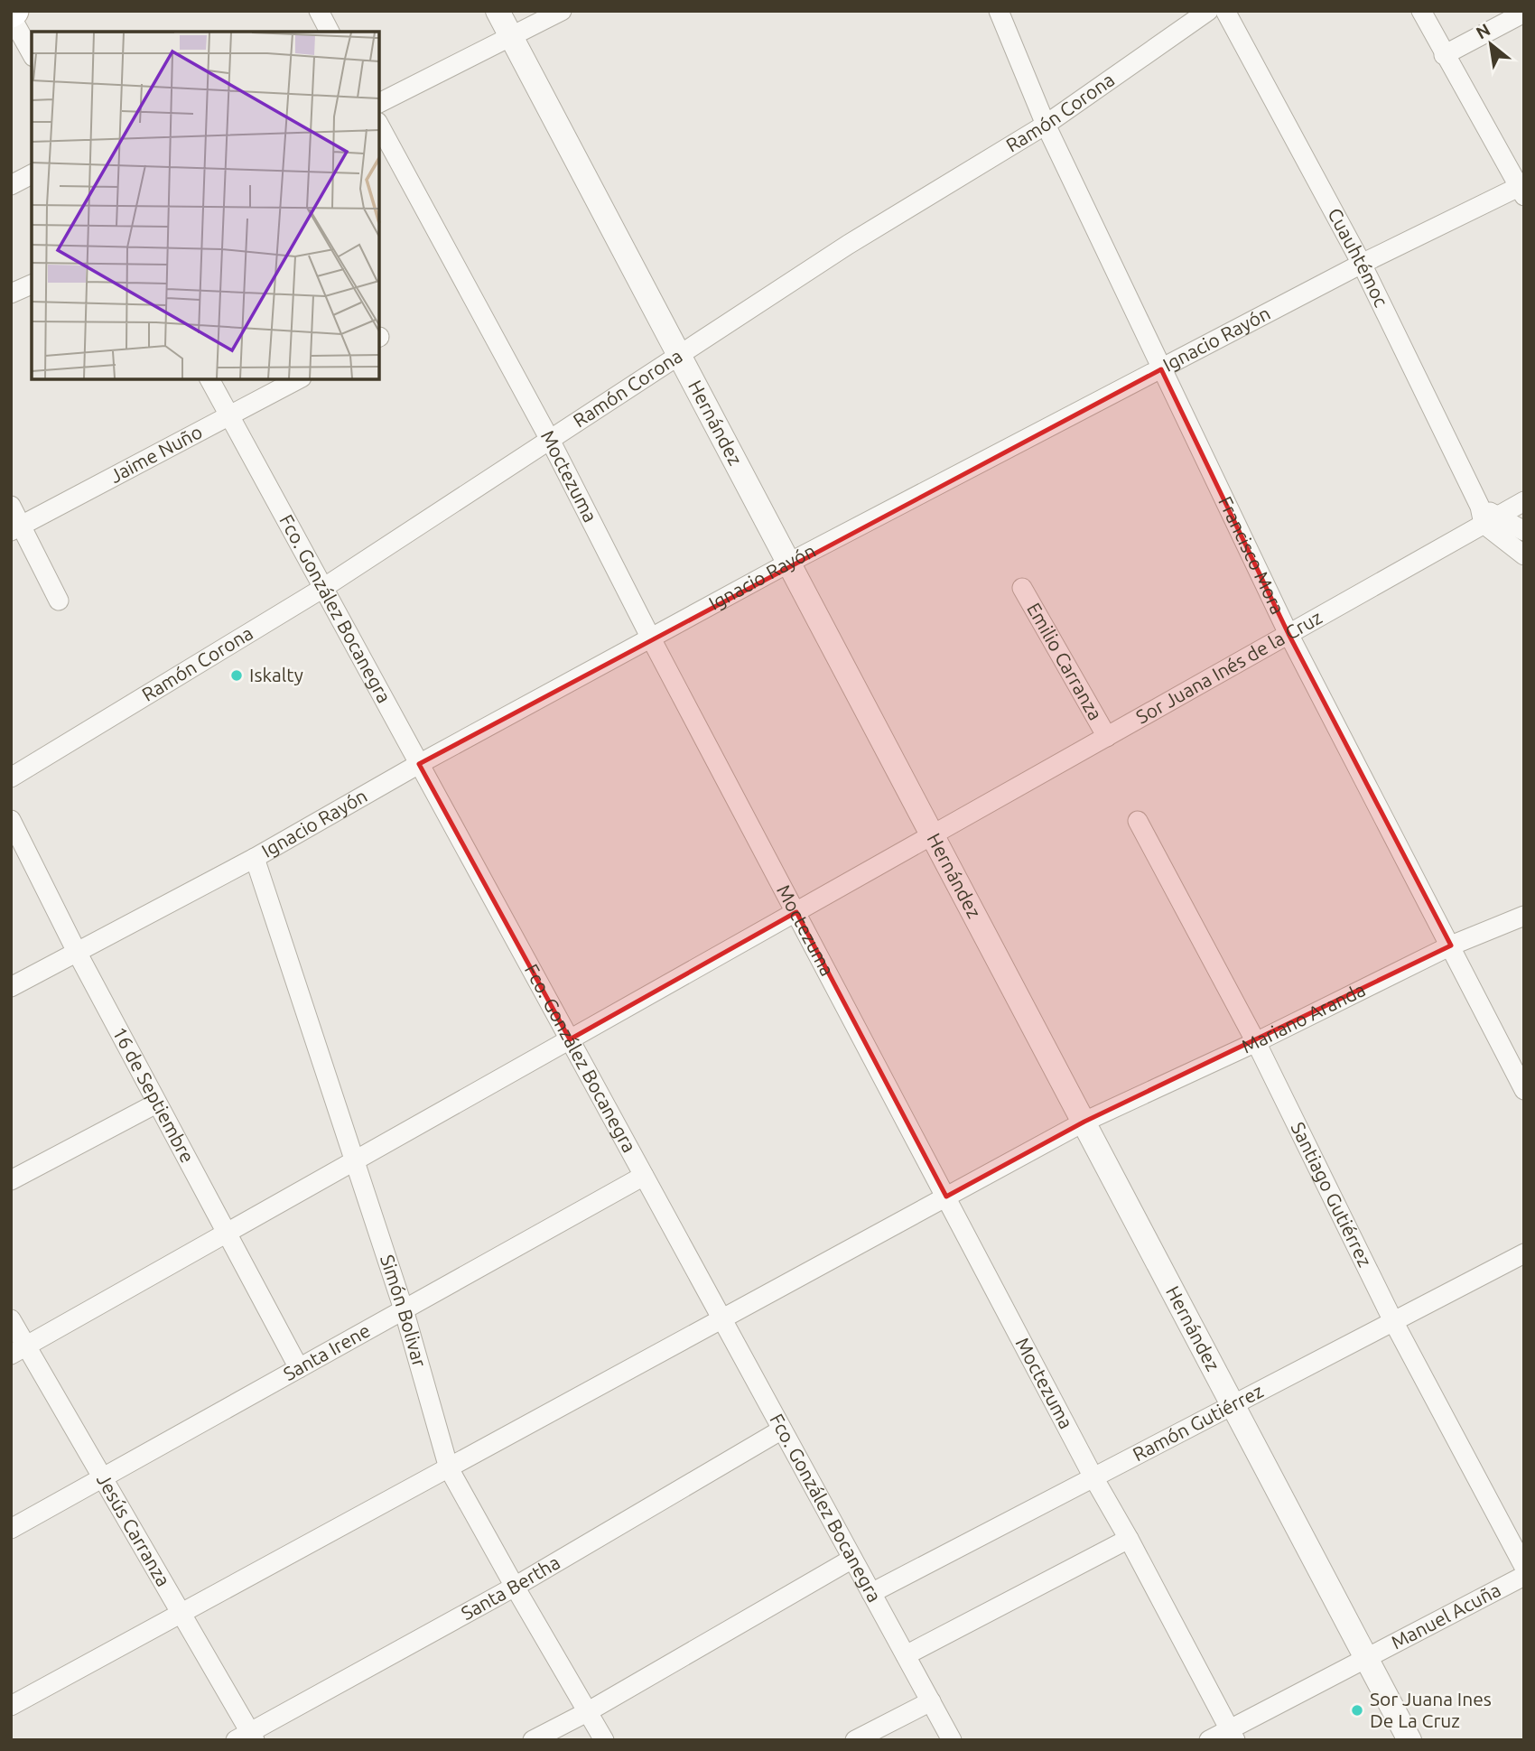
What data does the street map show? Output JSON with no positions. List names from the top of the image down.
{
  "streets": {
    "street": [
      "Ramón Corona",
      "Cuauhtémoc",
      "Ignacio Rayón",
      "Hernández",
      "Jaime Nuño",
      "Moctezuma",
      "Francisco Mora",
      "Fco. González Bocanegra",
      "Emilio Carranza",
      "Sor Juana Inés de la Cruz",
      "Mariano Aranda",
      "16 de Septiembre",
      "Santiago Gutiérrez",
      "Simón Bolivar",
      "Santa Irene",
      "Ramón Gutiérrez",
      "Jesús Carranza",
      "Santa Bertha",
      "Manuel Acuña"
    ]
  },
  "crossings": [
    ["Ramón Corona", "Hernández"],
    ["Ramón Corona", "Moctezuma"],
    ["Ramón Corona", "Francisco Mora"],
    ["Ramón Corona", "Fco. González Bocanegra"],
    ["Cuauhtémoc", "Ignacio Rayón"],
    ["Cuauhtémoc", "Sor Juana Inés de la Cruz"],
    ["Ignacio Rayón", "Hernández"],
    ["Ignacio Rayón", "Moctezuma"],
    ["Ignacio Rayón", "Francisco Mora"],
    ["Ignacio Rayón", "Fco. González Bocanegra"],
    ["Ignacio Rayón", "16 de Septiembre"],
    ["Ignacio Rayón", "Simón Bolivar"],
    ["Hernández", "Sor Juana Inés de la Cruz"],
    ["Hernández", "Mariano Aranda"],
    ["Hernández", "Ramón Gutiérrez"],
    ["Hernández", "Manuel Acuña"],
    ["Jaime Nuño", "Fco. González Bocanegra"],
    ["Moctezuma", "Sor Juana Inés de la Cruz"],
    ["Moctezuma", "Mariano Aranda"],
    ["Moctezuma", "Ramón Gutiérrez"],
    ["Moctezuma", "Manuel Acuña"],
    ["Francisco Mora", "Sor Juana Inés de la Cruz"],
    ["Francisco Mora", "Mariano Aranda"],
    ["Fco. González Bocanegra", "Sor Juana Inés de la Cruz"],
    ["Fco. González Bocanegra", "Mariano Aranda"],
    ["Fco. González Bocanegra", "Santa Irene"],
    ["Fco. González Bocanegra", "Ramón Gutiérrez"],
    ["Fco. González Bocanegra", "Santa Bertha"],
    ["Emilio Carranza", "Sor Juana Inés de la Cruz"],
    ["Sor Juana Inés de la Cruz", "16 de Septiembre"],
    ["Sor Juana Inés de la Cruz", "Simón Bolivar"],
    ["Sor Juana Inés de la Cruz", "Jesús Carranza"],
    ["Mariano Aranda", "Santiago Gutiérrez"],
    ["Mariano Aranda", "Simón Bolivar"],
    ["Mariano Aranda", "Jesús Carranza"],
    ["16 de Septiembre", "Santa Irene"],
    ["Santiago Gutiérrez", "Ramón Gutiérrez"],
    ["Simón Bolivar", "Santa Irene"],
    ["Simón Bolivar", "Santa Bertha"],
    ["Santa Irene", "Jesús Carranza"],
    ["Jesús Carranza", "Santa Bertha"]
  ],
  "places": ["Iskalty", "Sor Juana Ines De La Cruz"],
  "north": "top left"
}
